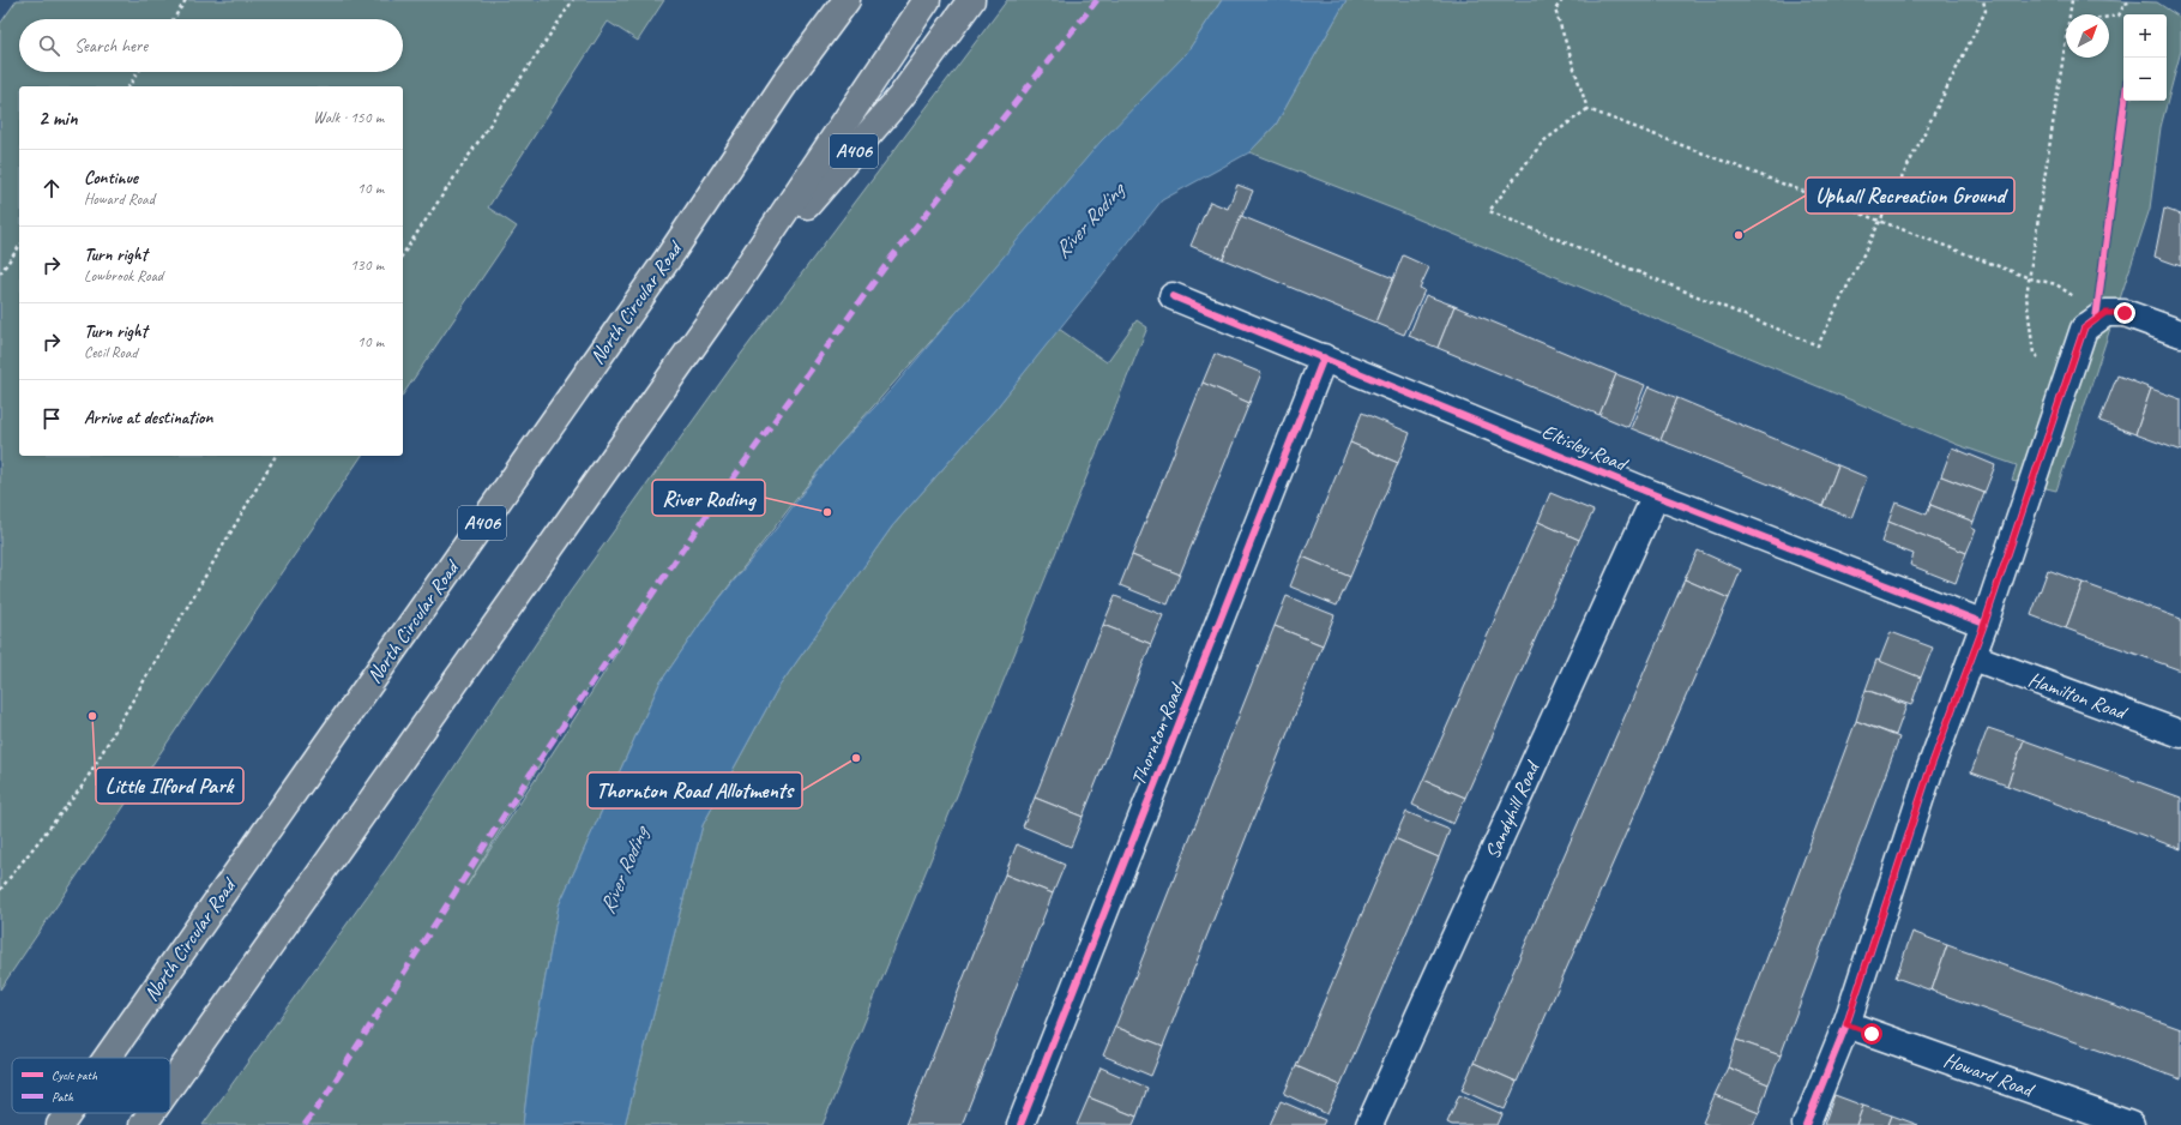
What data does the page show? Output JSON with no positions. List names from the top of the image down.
{
  "streets": {
    "highway": ["A406", "North Circular Road"],
    "street": [
      "Eltisley Road",
      "Hamilton Road",
      "Thornton Road",
      "Sandyhill Road",
      "Howard Road"
    ]
  },
  "crossings": [
    ["A406", "North Circular Road"],
    ["Eltisley Road", "Thornton Road"],
    ["Eltisley Road", "Sandyhill Road"]
  ],
  "water": ["River Roding"],
  "places": [
    "Uphall Recreation Ground",
    "River Roding",
    "Little Ilford Park",
    "Thornton Road Allotments"
  ],
  "legend": ["Cycle path", "Path"],
  "north": "top right",
  "page": {
    "map_buttons": ["+", "−"],
    "search": "Search here",
    "heading": ["2 min", "Walk · 150 m"],
    "list": [
      ["Continue", "Howard Road", "10 m"],
      ["Turn right", "Lowbrook Road", "130 m"],
      ["Turn right", "Cecil Road", "10 m"],
      "Arrive at destination"
    ]
  }
}
